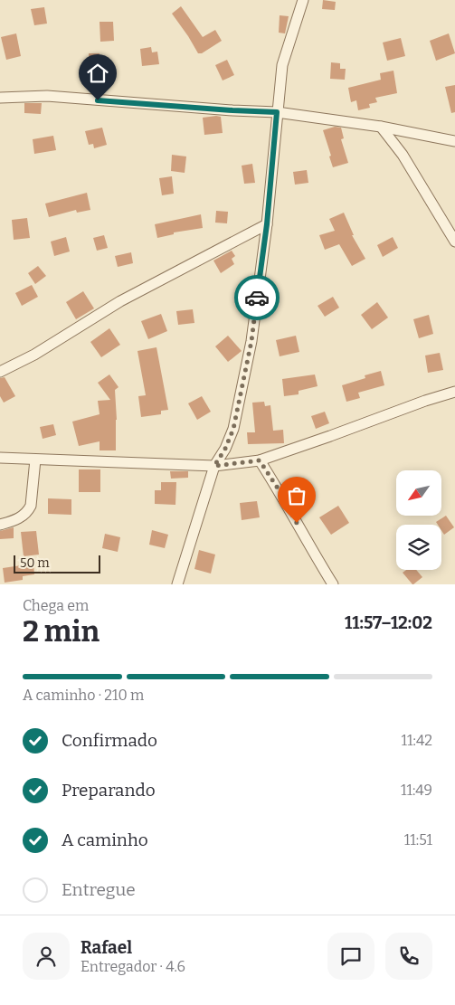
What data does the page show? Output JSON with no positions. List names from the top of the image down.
{
  "scale_bar": "50 m",
  "north": "bottom left",
  "page": {
    "scale": "50 m",
    "heading": ["2 min", "Chega em", "11:57–12:02"],
    "panel": ["Rafael", "Entregador · 4.6"],
    "bar": "A caminho · 210 m",
    "list": [
      ["Confirmado", "11:42"],
      ["Preparando", "11:49"],
      ["A caminho", "11:51"],
      "Entregue"
    ]
  }
}
